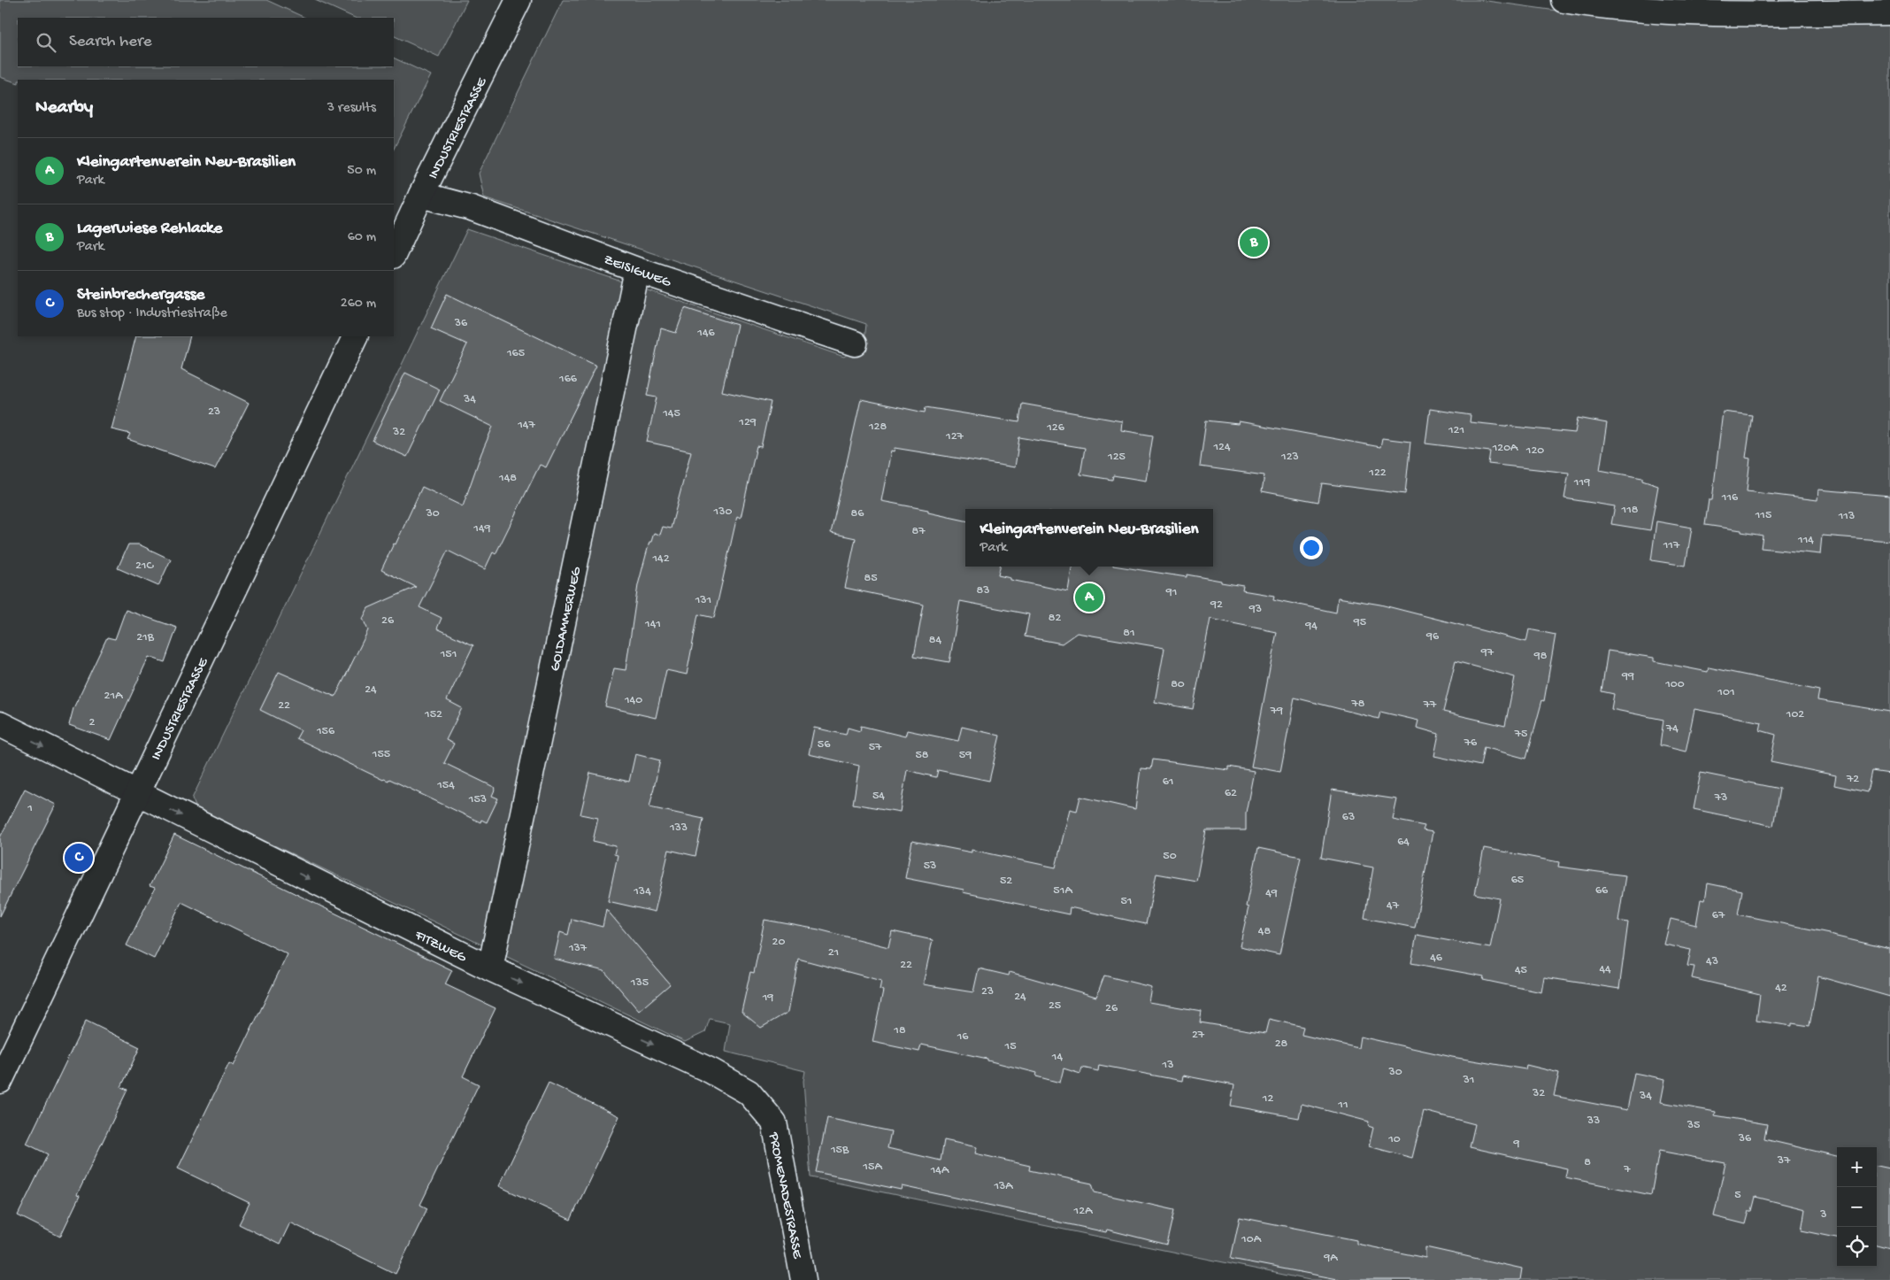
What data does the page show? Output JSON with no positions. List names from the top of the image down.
{
  "streets": {
    "street": [
      "INDUSTRIESTRASSE",
      "ZEISIGWEG",
      "GOLDAMMERWEG",
      "FITZWEG",
      "PROMENADESTRASSE"
    ]
  },
  "crossings": [
    ["INDUSTRIESTRASSE", "ZEISIGWEG"],
    ["INDUSTRIESTRASSE", "FITZWEG"],
    ["ZEISIGWEG", "GOLDAMMERWEG"],
    ["GOLDAMMERWEG", "FITZWEG"],
    ["FITZWEG", "PROMENADESTRASSE"]
  ],
  "one_way": ["FITZWEG"],
  "house_numbers": [
    "36",
    "146",
    "165",
    "166",
    "34",
    "23",
    "145",
    "129",
    "147",
    "128",
    "126",
    "121",
    "32",
    "127",
    "124",
    "120A",
    "120",
    "125",
    "123",
    "122",
    "148",
    "119",
    "116",
    "118",
    "130",
    "30",
    "86",
    "115",
    "113",
    "149",
    "87",
    "114",
    "117",
    "142",
    "21C",
    "85",
    "83",
    "91",
    "131",
    "92",
    "93",
    "82",
    "26",
    "95",
    "141",
    "94",
    "81",
    "96",
    "21B",
    "84",
    "97",
    "151",
    "98",
    "99",
    "80",
    "100",
    "24",
    "101",
    "21A",
    "140",
    "78",
    "77",
    "22",
    "79",
    "152",
    "102",
    "2",
    "74",
    "156",
    "75",
    "76",
    "56",
    "57",
    "155",
    "58",
    "59",
    "72",
    "61",
    "154",
    "62",
    "54",
    "73",
    "153",
    "1",
    "63",
    "133",
    "64",
    "50",
    "53",
    "65",
    "52",
    "51A",
    "66",
    "134",
    "49",
    "51",
    "47",
    "67",
    "48",
    "20",
    "137",
    "21",
    "46",
    "43",
    "22",
    "44",
    "45",
    "135",
    "42",
    "23",
    "24",
    "19",
    "25",
    "26",
    "18",
    "27",
    "16",
    "28",
    "15",
    "14",
    "13",
    "30",
    "31",
    "32",
    "34",
    "12",
    "11",
    "33",
    "35",
    "36",
    "10",
    "9",
    "15B",
    "37",
    "8",
    "15A",
    "7",
    "14A",
    "13A",
    "5",
    "12A",
    "3",
    "10A",
    "9A"
  ],
  "page": {
    "search": "Search here",
    "heading": ["Nearby", "3 results"],
    "list": [
      {
        "mark": "A",
        "name": "Kleingartenverein Neu-Brasilien",
        "note": "Park",
        "value": "50 m"
      },
      {
        "mark": "B",
        "name": "Lagerwiese Rehlacke",
        "note": "Park",
        "value": "60 m"
      },
      {
        "mark": "C",
        "name": "Steinbrechergasse",
        "note": "Bus stop · Industriestraße",
        "value": "260 m"
      }
    ],
    "pins": ["B", "A", "C"],
    "popup": ["Kleingartenverein Neu-Brasilien", "Park"],
    "map_buttons": ["+", "−"]
  }
}
